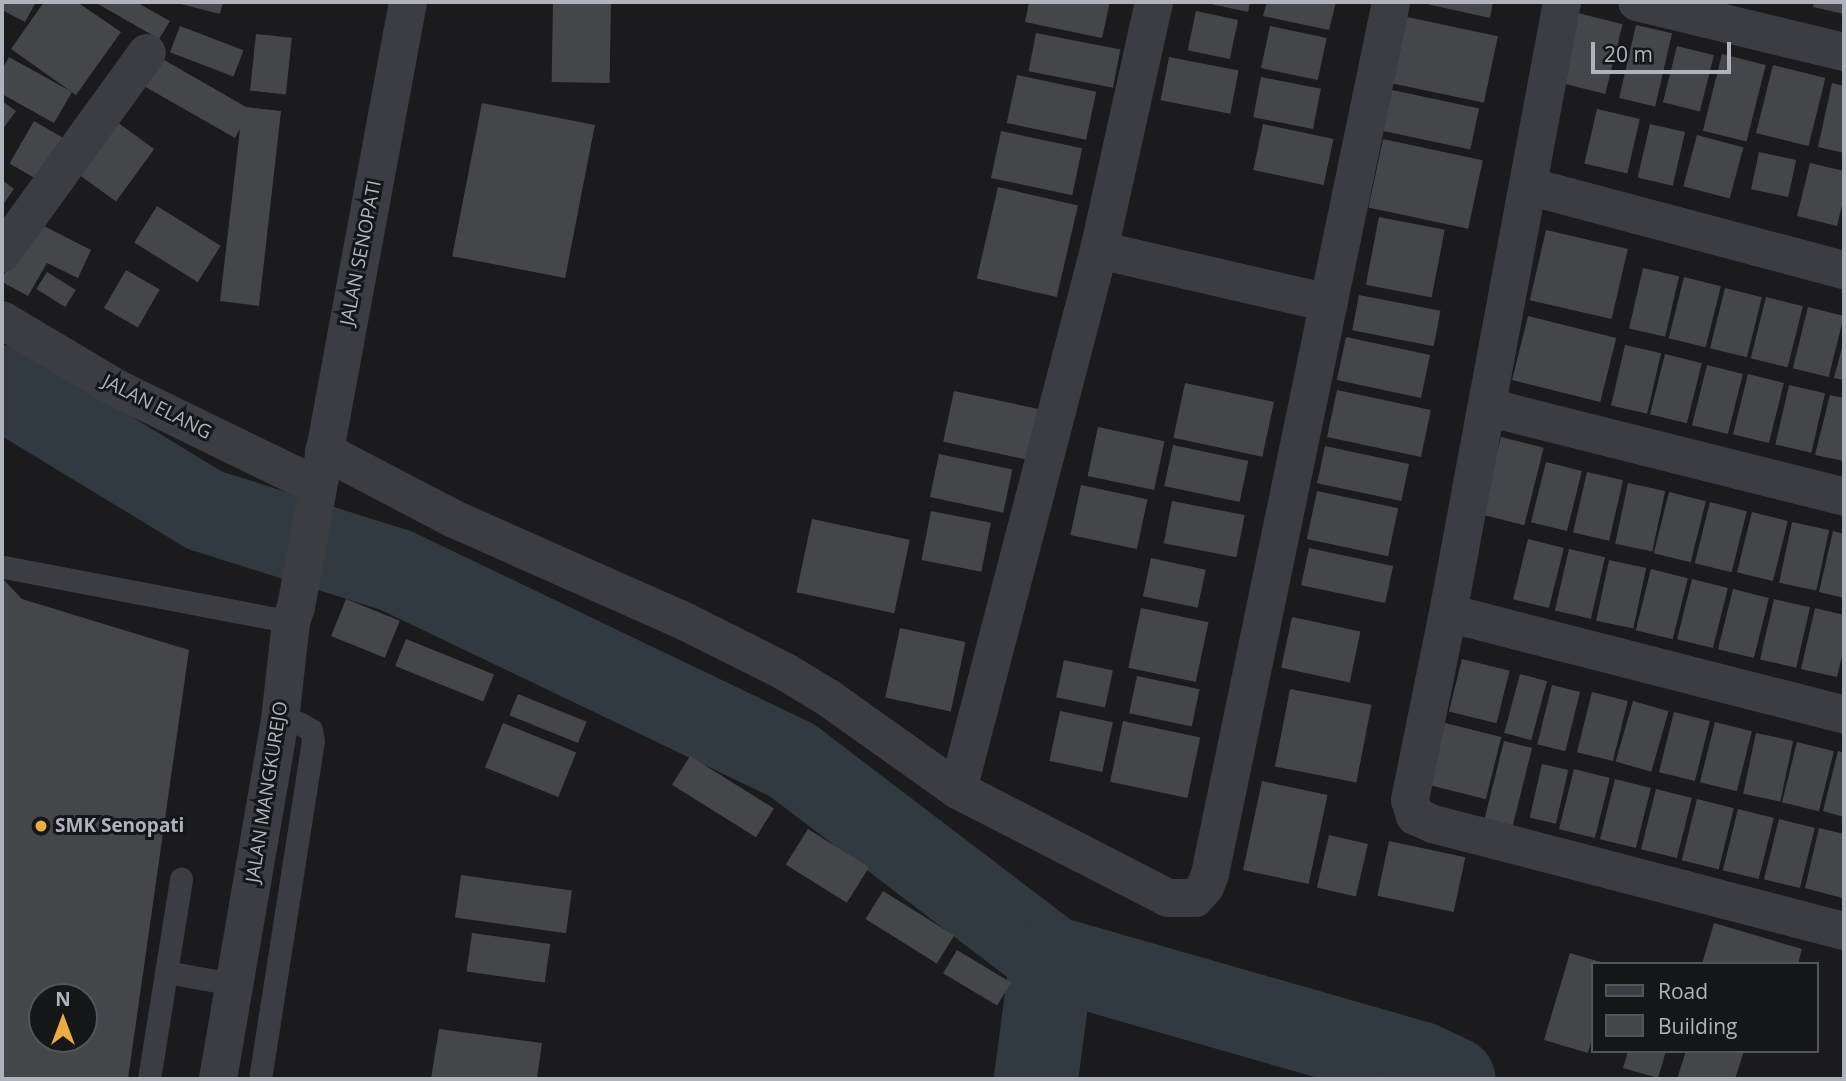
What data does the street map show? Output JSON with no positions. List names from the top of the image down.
{
  "streets": {
    "street": ["JALAN SENOPATI", "JALAN ELANG", "JALAN MANGKUREJO"]
  },
  "crossings": [
    ["JALAN SENOPATI", "JALAN ELANG"],
    ["JALAN SENOPATI", "JALAN MANGKUREJO"],
    ["JALAN ELANG", "JALAN MANGKUREJO"]
  ],
  "places": ["SMK Senopati"],
  "legend": ["Road", "Building"],
  "scale_bar": "20 m",
  "north": "top"
}
